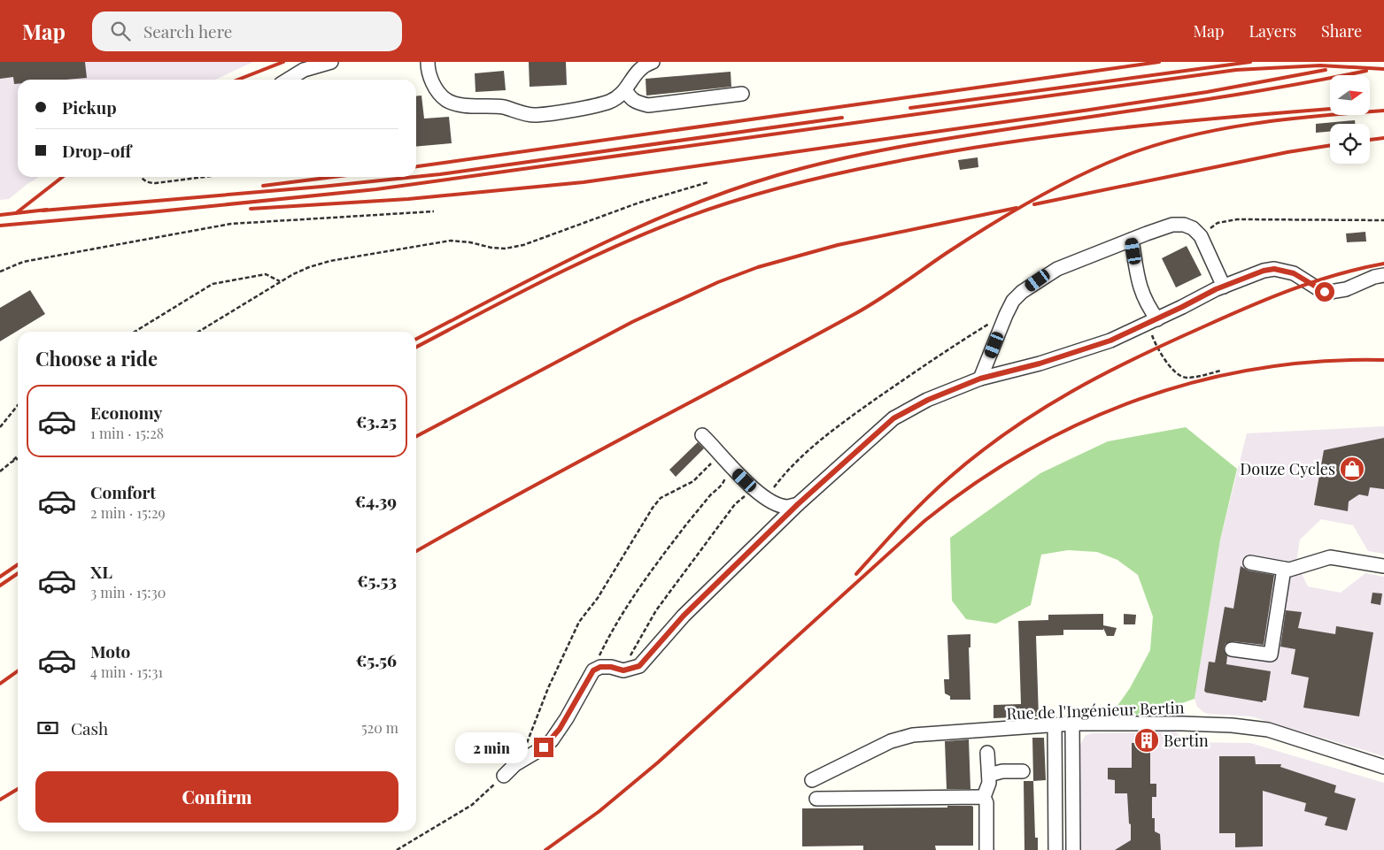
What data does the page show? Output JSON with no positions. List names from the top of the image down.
{
  "streets": {
    "street": ["Rue de l'Ingénieur Bertin"]
  },
  "places": {
    "shop": ["Douze Cycles"],
    "building": ["Bertin"]
  },
  "north": "right",
  "page": {
    "header": "Map",
    "search": "Search here",
    "nav": ["Map", "Layers", "Share"],
    "banner": ["Pickup", "Drop-off"],
    "heading": "Choose a ride",
    "list": [
      {
        "name": "Economy",
        "note": "1 min · 15:28",
        "value": "€3.25"
      },
      {
        "name": "Comfort",
        "note": "2 min · 15:29",
        "value": "€4.39"
      },
      {
        "name": "XL",
        "note": "3 min · 15:30",
        "value": "€5.53"
      },
      {
        "name": "Moto",
        "note": "4 min · 15:31",
        "value": "€5.56"
      }
    ],
    "pay": ["Cash", "520 m"],
    "bubble": "2 min",
    "buttons": "Confirm"
  }
}
